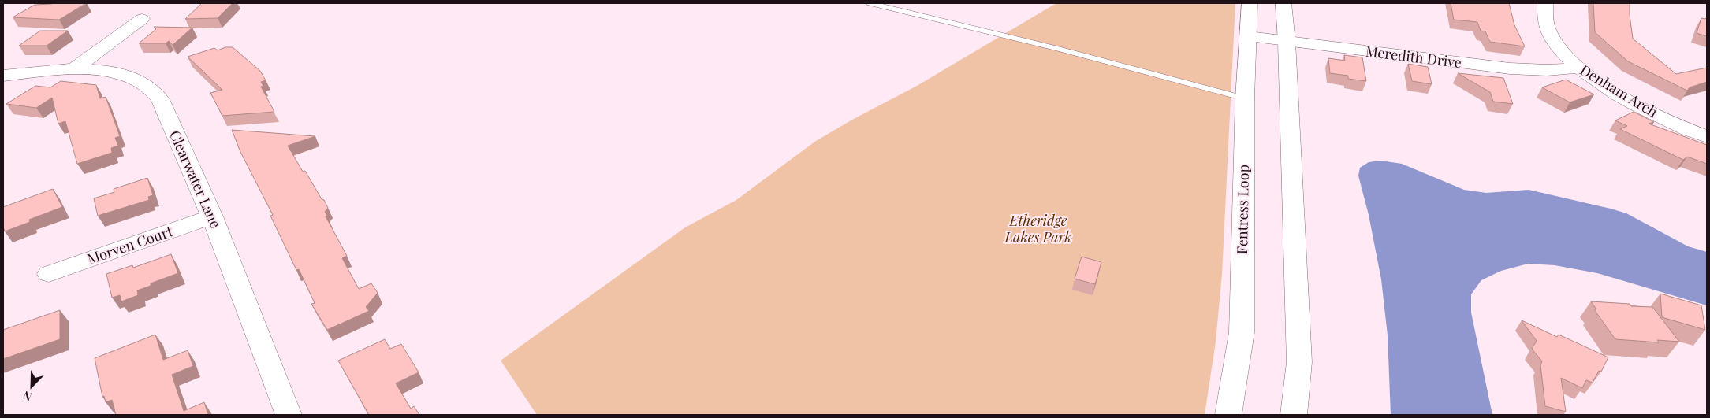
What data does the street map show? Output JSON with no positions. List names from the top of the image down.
{
  "streets": {
    "street": [
      "Meredith Drive",
      "Denham Arch",
      "Clearwater Lane",
      "Fentress Loop",
      "Morven Court"
    ]
  },
  "crossings": [
    ["Meredith Drive", "Denham Arch"],
    ["Meredith Drive", "Fentress Loop"],
    ["Clearwater Lane", "Morven Court"]
  ],
  "parks": ["Etheridge Lakes Park"],
  "north": "bottom left"
}
